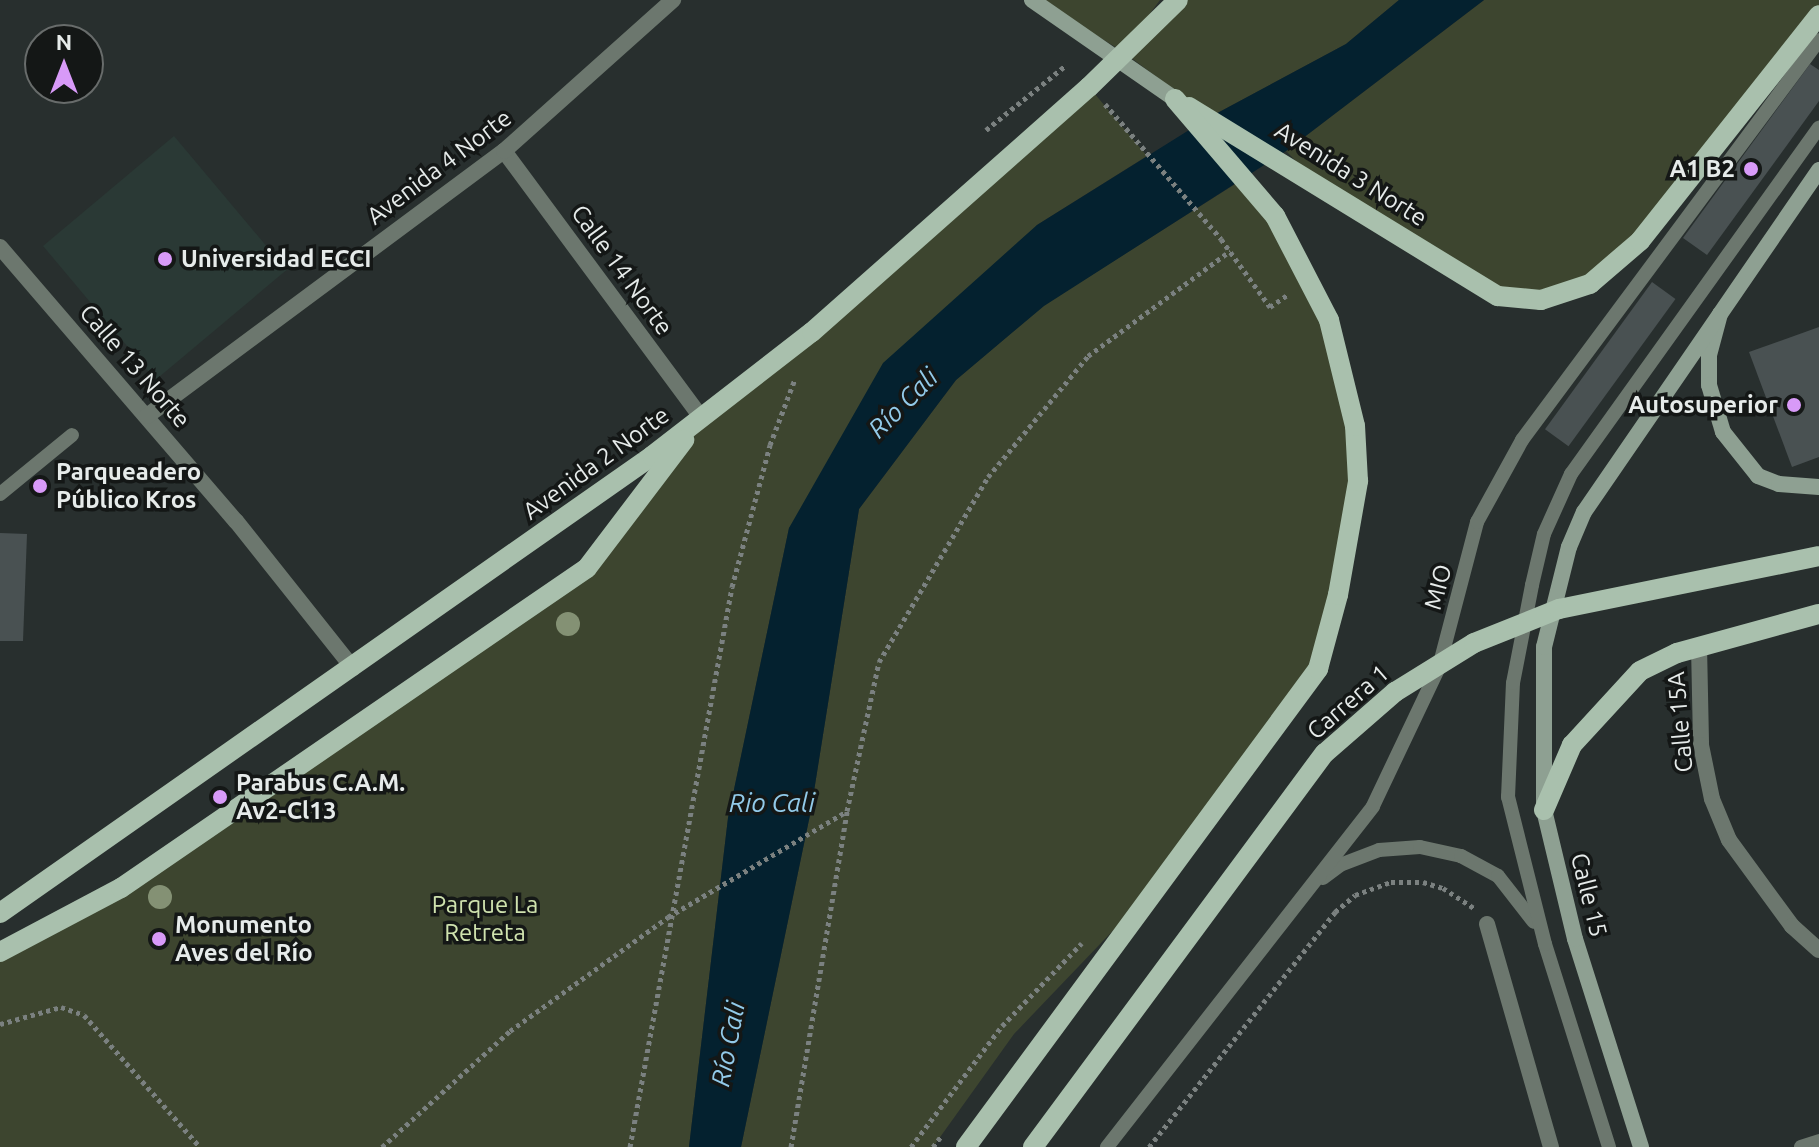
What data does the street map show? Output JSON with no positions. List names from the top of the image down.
{
  "streets": {
    "main road": ["Avenida 3 Norte", "Avenida 2 Norte", "Carrera 1"],
    "street": [
      "Avenida 4 Norte",
      "Calle 14 Norte",
      "Calle 13 Norte",
      "Calle 15A",
      "Calle 15"
    ],
    "lane": ["MIO"]
  },
  "crossings": [
    ["Avenida 4 Norte", "Calle 14 Norte"],
    ["Avenida 4 Norte", "Calle 13 Norte"],
    ["Calle 14 Norte", "Avenida 2 Norte"],
    ["Calle 13 Norte", "Avenida 2 Norte"]
  ],
  "water": ["Río Cali", "Rio Cali"],
  "parks": ["Parque La Retreta"],
  "places": [
    "A1 B2",
    "Universidad ECCI",
    "Autosuperior",
    "Parqueadero Público Kros",
    "Parabus C.A.M. Av2-Cl13",
    "Monumento Aves del Río"
  ],
  "north": "top"
}
